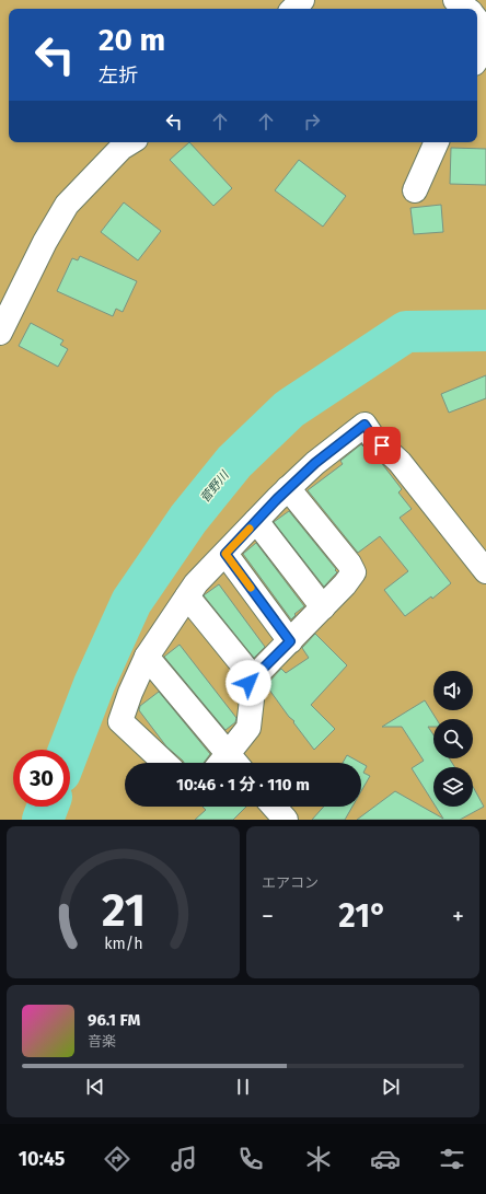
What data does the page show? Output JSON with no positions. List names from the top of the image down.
{
  "water": ["菅野川"],
  "page": {
    "turn": ["20 m", "左折"],
    "limit": "30",
    "trip": "10:46 · 1 分 · 110 m",
    "tile": "エアコン",
    "heat": ["−", "21°", "+"],
    "song": ["96.1 FM", "音楽"],
    "tabs": "10:45",
    "gauge": ["21", "km/h"]
  }
}
